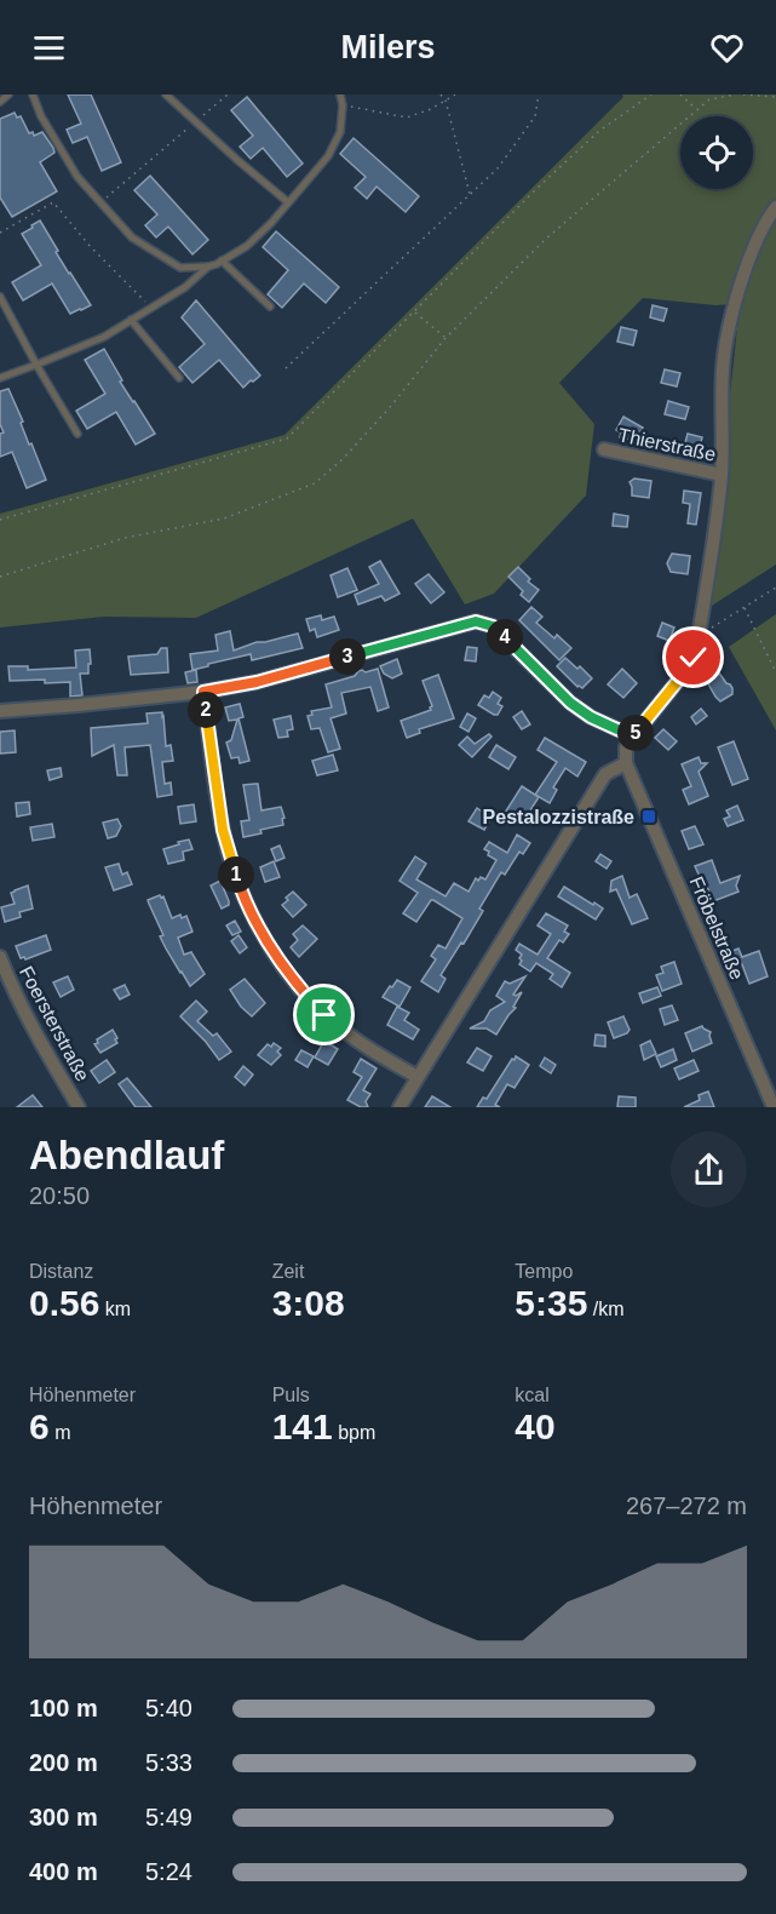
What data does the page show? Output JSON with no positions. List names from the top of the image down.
{
  "streets": {
    "street": ["Thierstraße", "Fröbelstraße", "Foersterstraße"]
  },
  "places": {
    "transit": ["Pestalozzistraße"]
  },
  "page": {
    "header": "Milers",
    "pins": [
      "4",
      "3",
      "2",
      "5",
      "1"
    ],
    "heading": ["Abendlauf", "20:50"],
    "stats": [
      ["Distanz", "0.56 km"],
      ["Zeit", "3:08"],
      ["Tempo", "5:35 /km"],
      ["Höhenmeter", "6 m"],
      ["Puls", "141 bpm"],
      ["kcal", "40"]
    ],
    "chart": ["Höhenmeter", "267–272 m"],
    "list": [
      {
        "name": "100 m",
        "note": "5:40"
      },
      {
        "name": "200 m",
        "note": "5:33"
      },
      {
        "name": "300 m",
        "note": "5:49"
      },
      {
        "name": "400 m",
        "note": "5:24"
      }
    ]
  }
}
